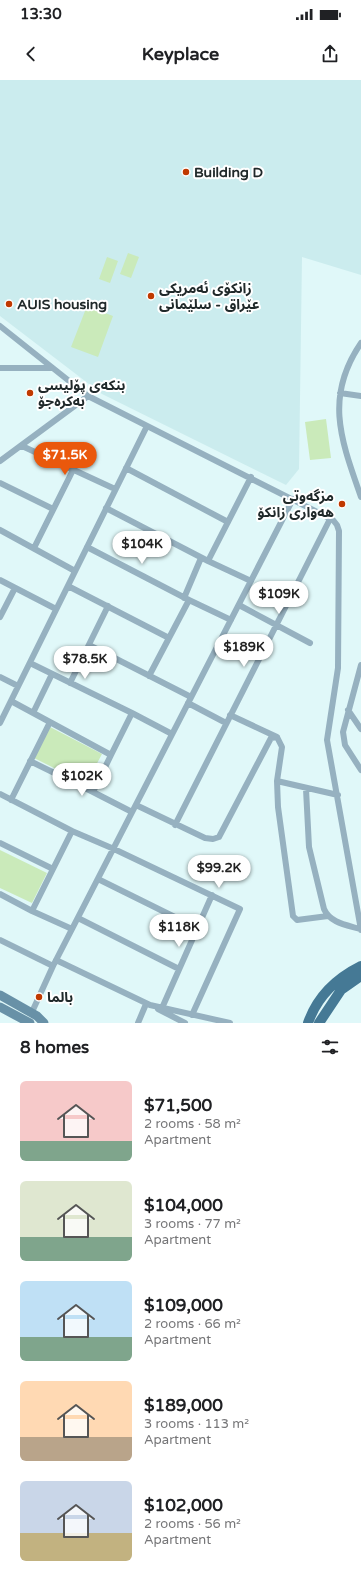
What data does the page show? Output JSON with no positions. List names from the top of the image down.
{
  "places": [
    "Building D",
    "زانکۆی ئەمریکی عێراق - سلێمانی",
    "AUIS housing",
    "بنکەی پۆلیسی بەکرەجۆ",
    "مزگەوتی هەواری زانکۆ",
    "بالما"
  ],
  "page": {
    "status": "13:30",
    "header": "Keyplace",
    "price": [
      "$71.5K",
      "$104K",
      "$109K",
      "$189K",
      "$78.5K",
      "$102K",
      "$99.2K",
      "$118K"
    ],
    "heading": "8 homes",
    "list": [
      {
        "name": "$71,500",
        "note": "2 rooms · 58 m² · Apartment"
      },
      {
        "name": "$104,000",
        "note": "3 rooms · 77 m² · Apartment"
      },
      {
        "name": "$109,000",
        "note": "2 rooms · 66 m² · Apartment"
      },
      {
        "name": "$189,000",
        "note": "3 rooms · 113 m² · Apartment"
      },
      {
        "name": "$102,000",
        "note": "2 rooms · 56 m² · Apartment"
      }
    ]
  }
}
